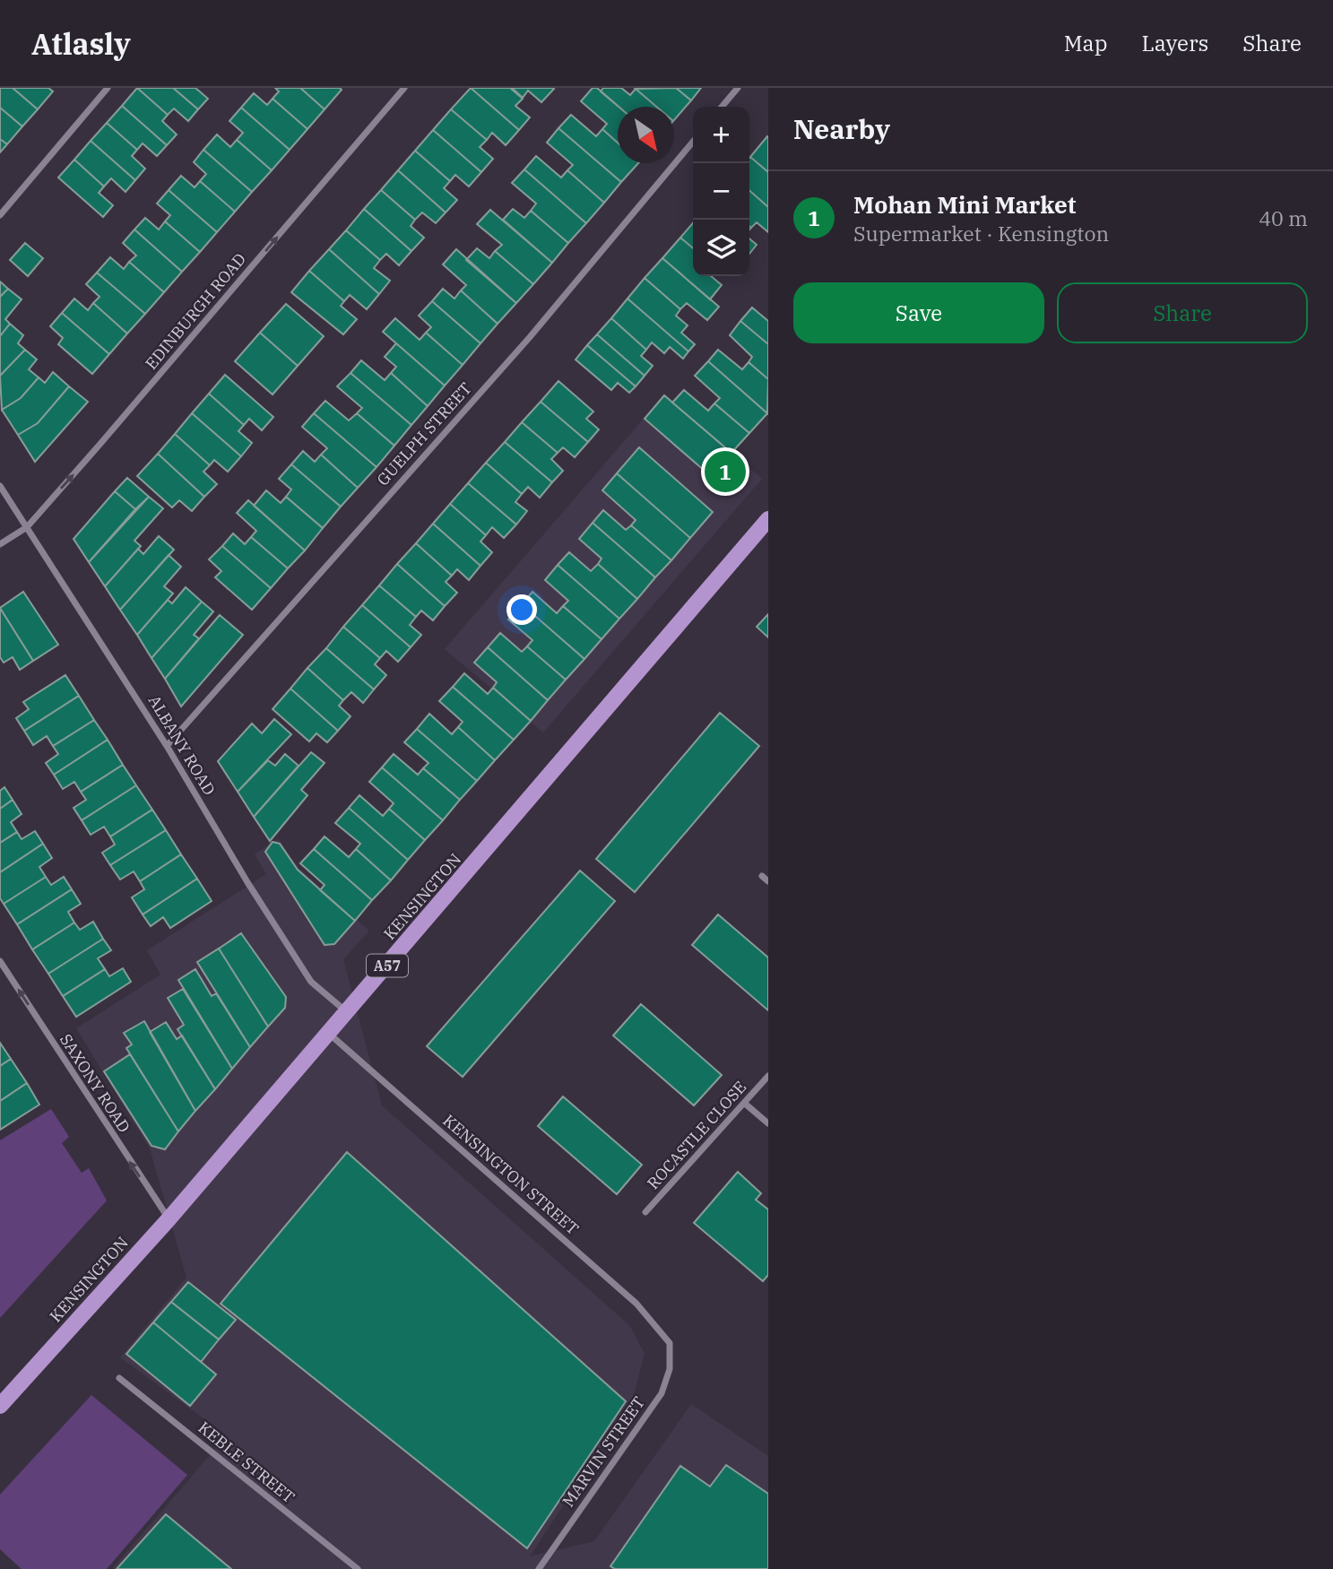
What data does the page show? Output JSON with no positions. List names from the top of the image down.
{
  "streets": {
    "main road": ["KENSINGTON", "A57"],
    "street": [
      "EDINBURGH ROAD",
      "GUELPH STREET",
      "ALBANY ROAD",
      "SAXONY ROAD",
      "ROCASTLE CLOSE",
      "KENSINGTON STREET",
      "MARVIN STREET",
      "KEBLE STREET"
    ]
  },
  "crossings": [
    ["EDINBURGH ROAD", "ALBANY ROAD"],
    ["GUELPH STREET", "ALBANY ROAD"],
    ["ALBANY ROAD", "KENSINGTON"],
    ["KENSINGTON", "SAXONY ROAD"],
    ["KENSINGTON", "KENSINGTON STREET"],
    ["KENSINGTON STREET", "MARVIN STREET"]
  ],
  "one_way": ["EDINBURGH ROAD", "SAXONY ROAD"],
  "north": "bottom right",
  "page": {
    "header": "Atlasly",
    "nav": ["Map", "Layers", "Share"],
    "heading": "Nearby",
    "map_buttons": ["+", "−"],
    "list": [
      {
        "mark": "1",
        "name": "Mohan Mini Market",
        "note": "Supermarket · Kensington",
        "value": "40 m"
      }
    ],
    "buttons": ["Save", "Share"],
    "pins": "1"
  }
}
